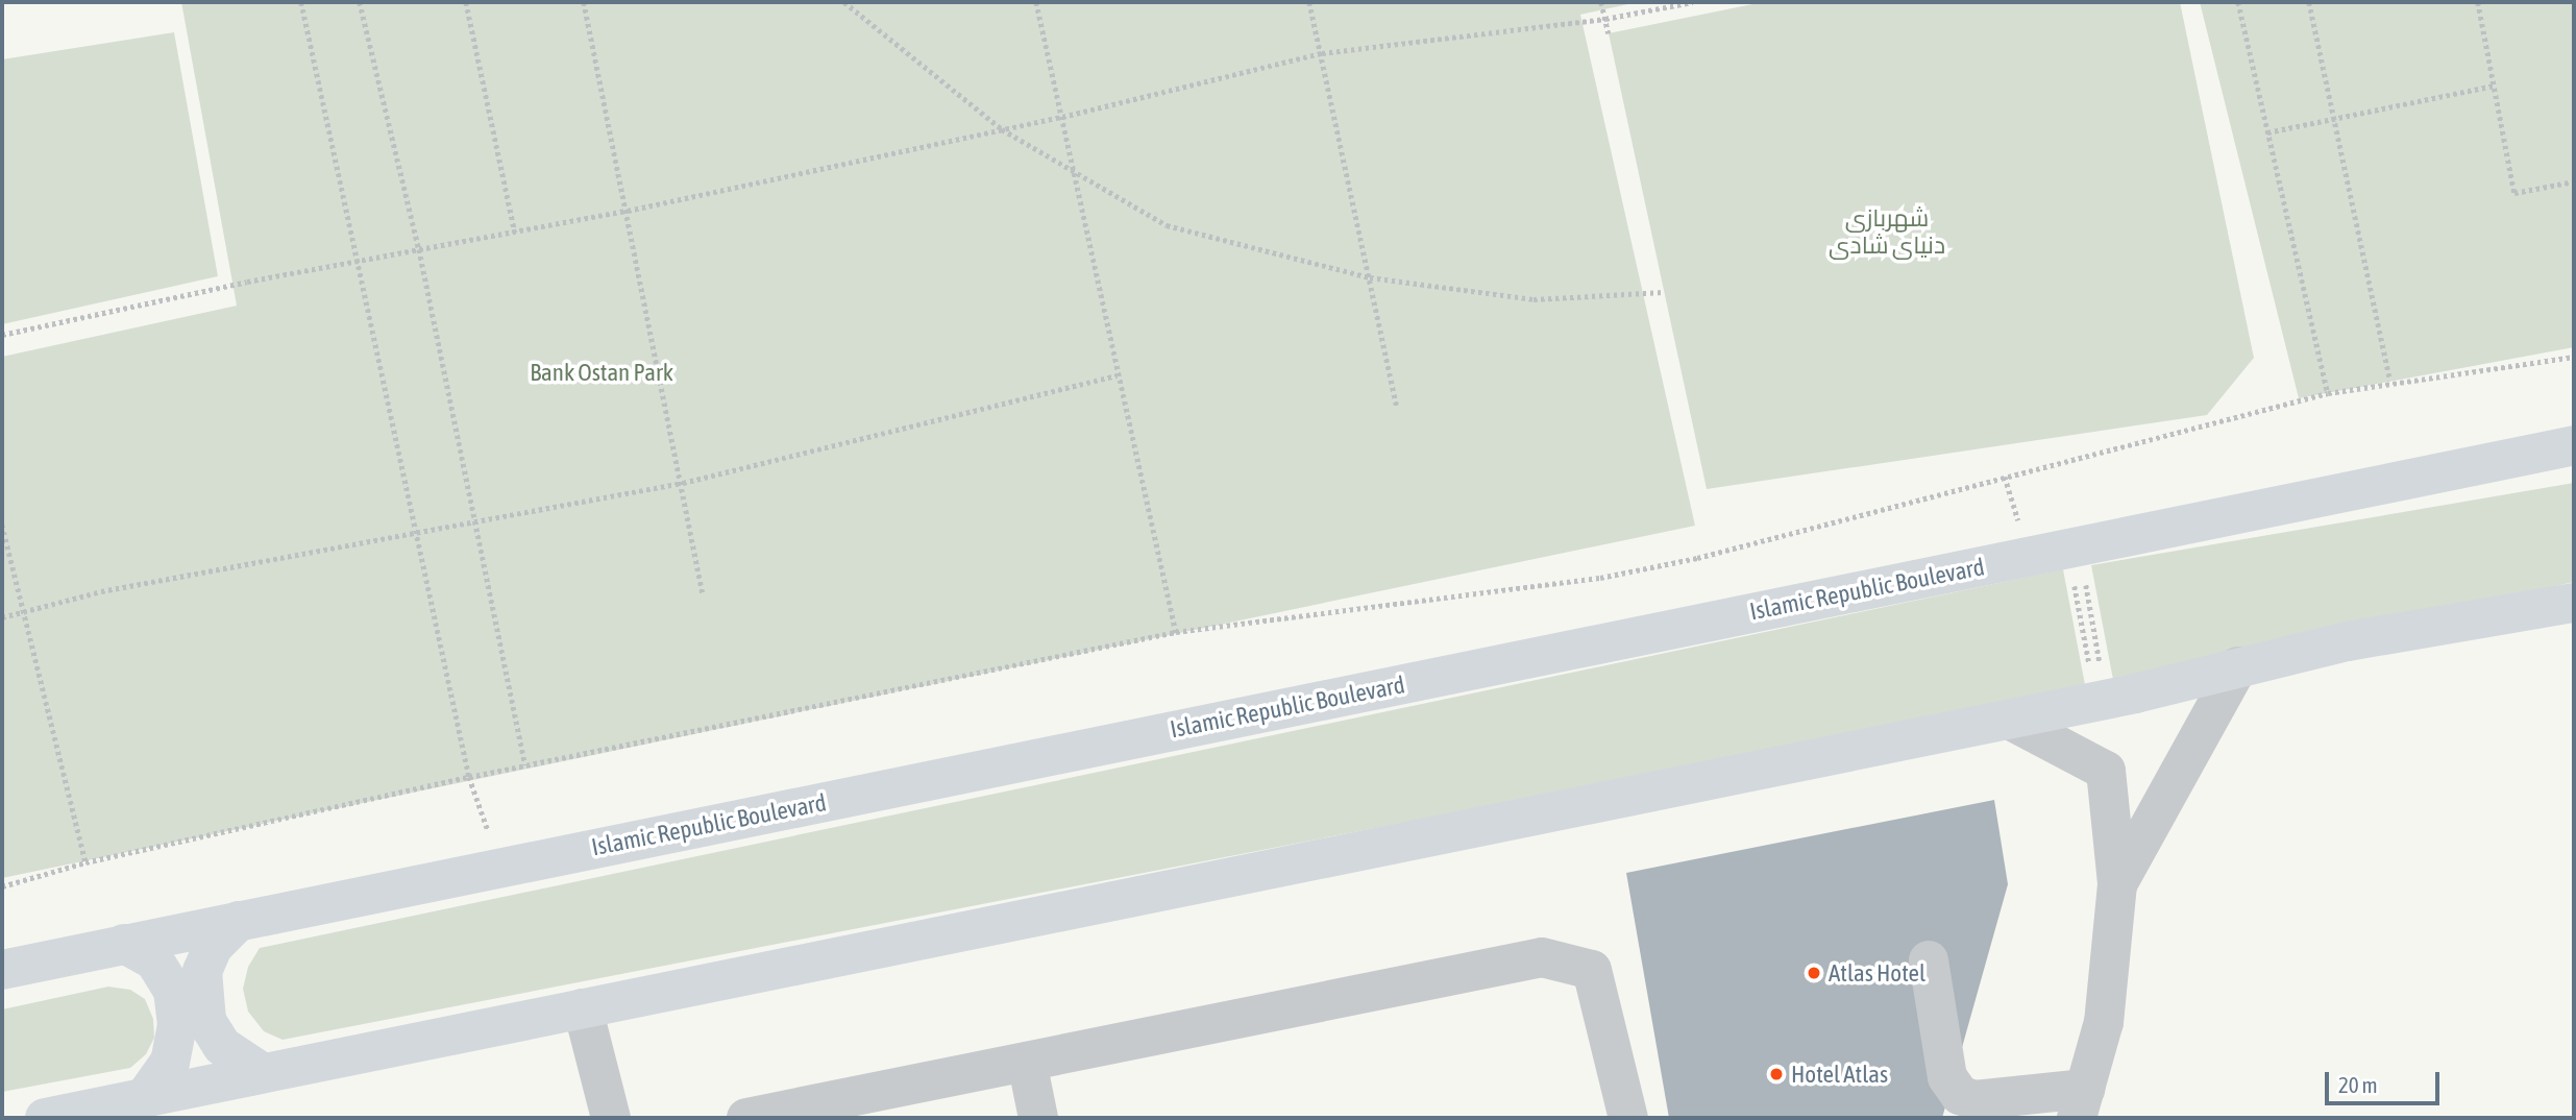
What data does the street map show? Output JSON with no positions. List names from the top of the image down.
{
  "streets": {
    "main road": ["Islamic Republic Boulevard"]
  },
  "parks": ["شهربازی دنیای شادی", "Bank Ostan Park"],
  "places": ["Atlas Hotel", "Hotel Atlas"],
  "scale_bar": "20 m"
}
